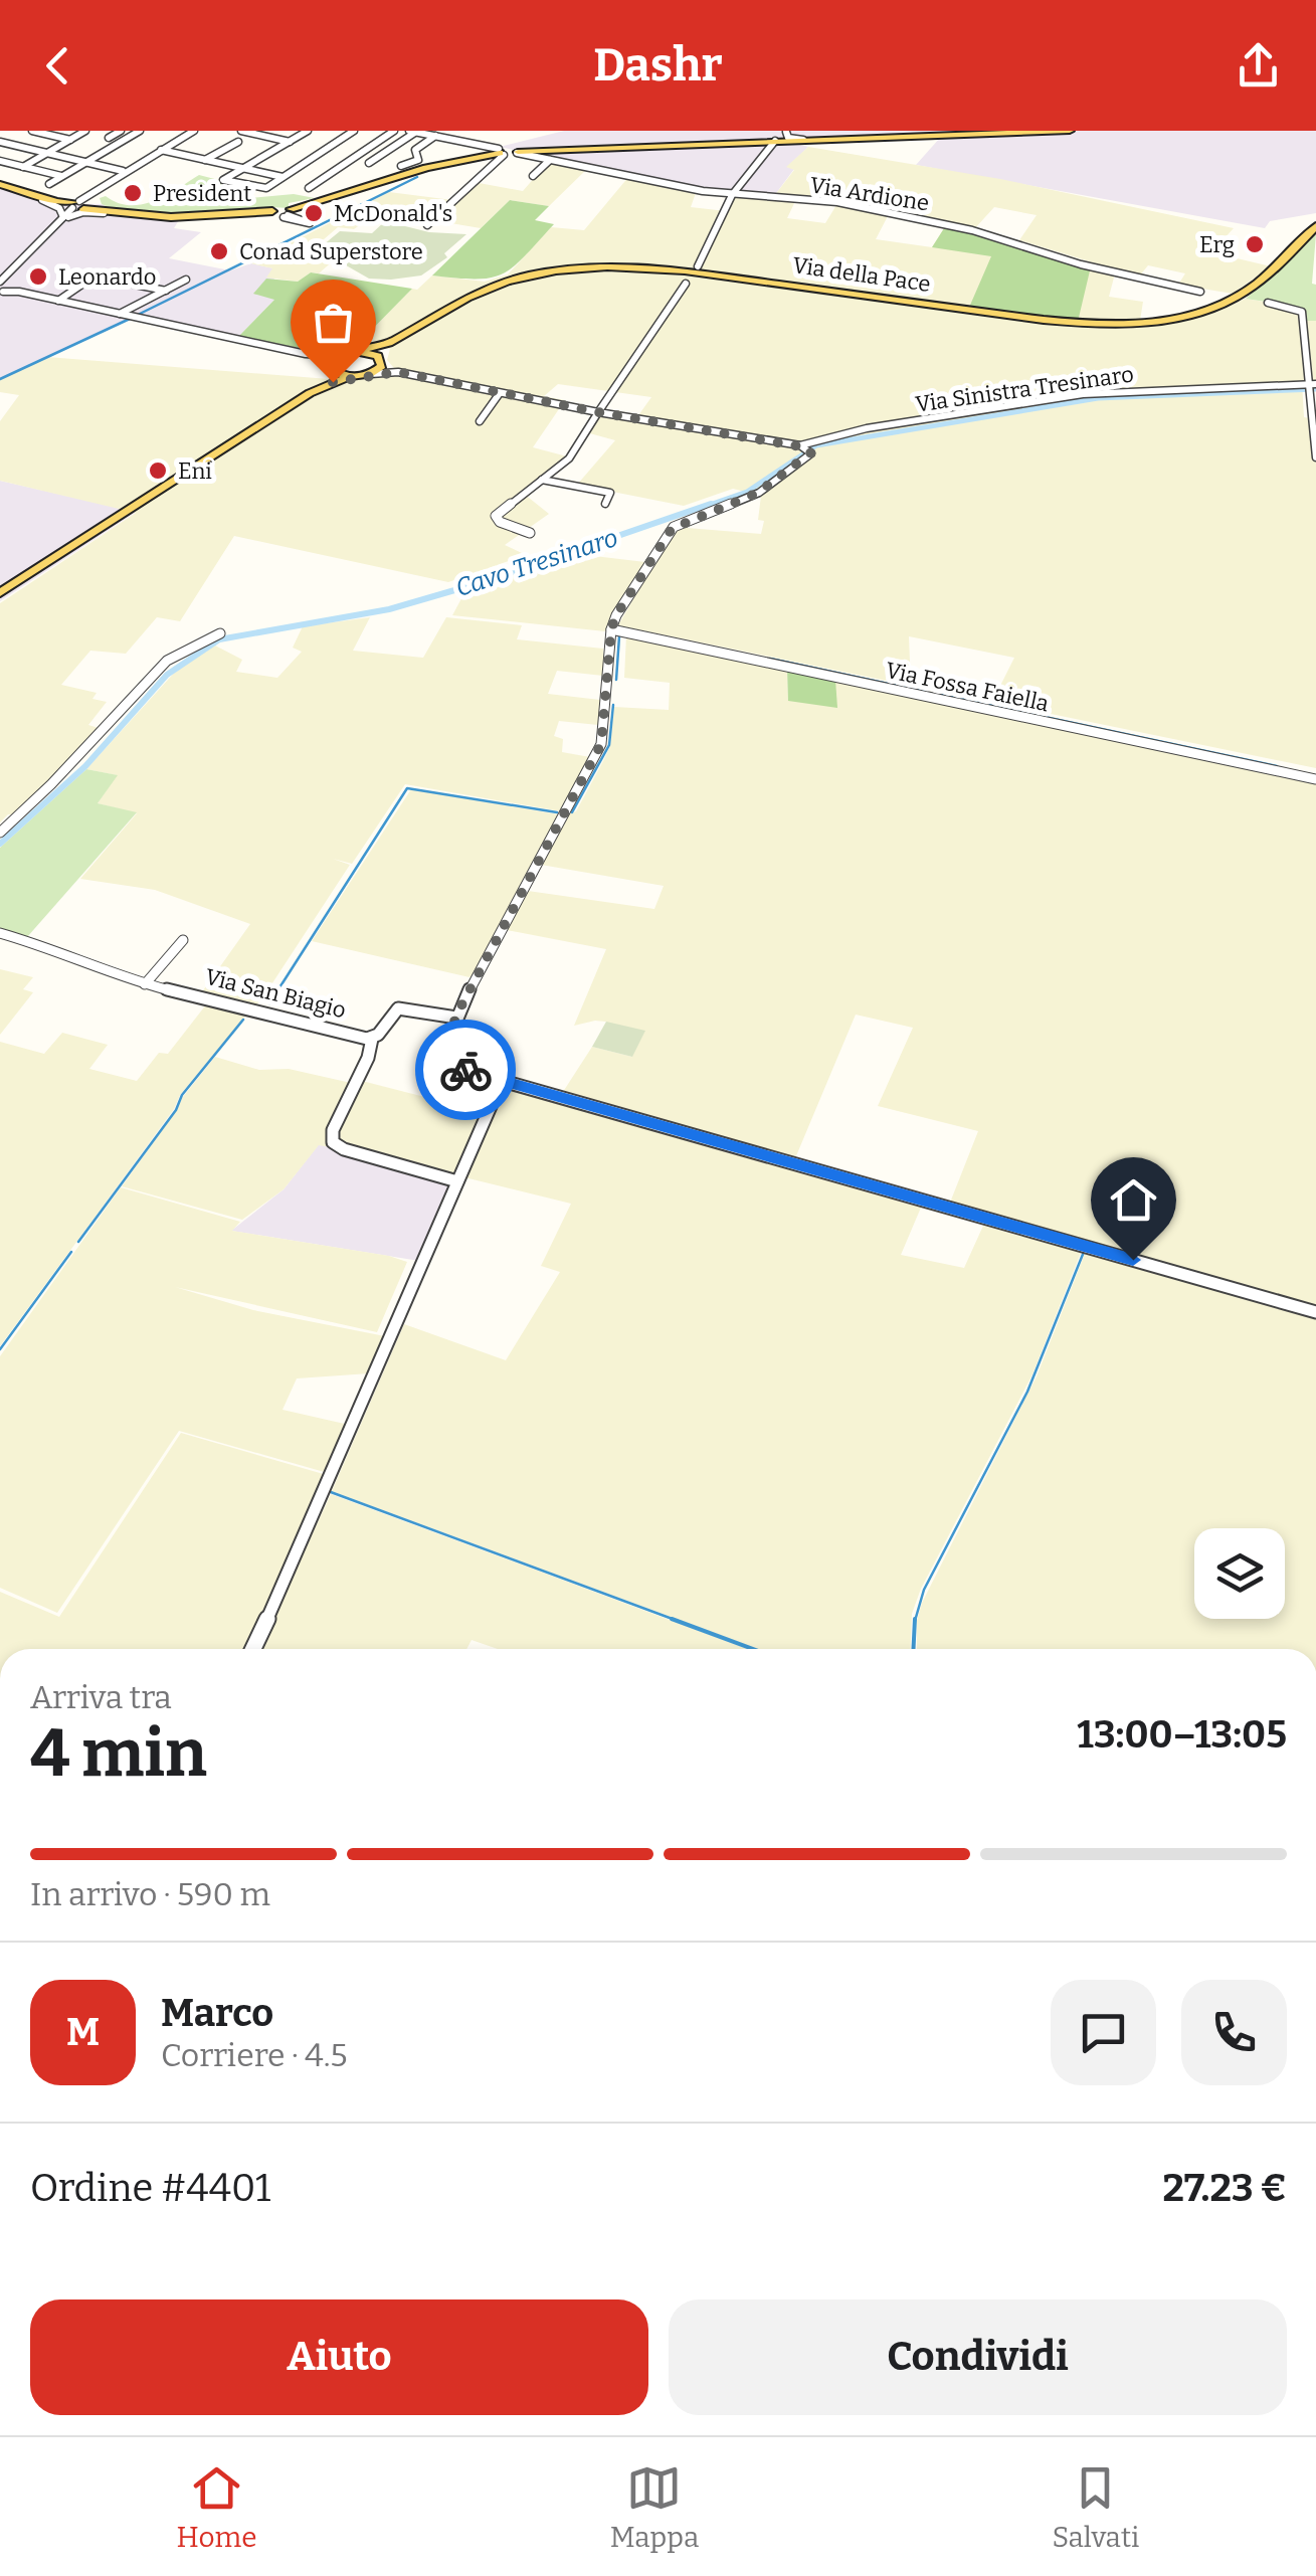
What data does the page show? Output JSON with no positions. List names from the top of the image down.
{
  "streets": {
    "main road": ["Via della Pace"],
    "street": [
      "Via Ardione",
      "Via Sinistra Tresinaro",
      "Via Fossa Faiella",
      "Via San Biagio"
    ]
  },
  "water": ["Cavo Tresinaro"],
  "places": [
    "President",
    "McDonald's",
    "Erg",
    "Conad Superstore",
    "Leonardo",
    "Eni"
  ],
  "page": {
    "header": "Dashr",
    "heading": ["4 min", "Arriva tra", "13:00–13:05"],
    "panel": [
      "Marco",
      "Corriere · 4.5",
      "Ordine #4401",
      "27.23 €"
    ],
    "bar": "In arrivo · 590 m",
    "round": "M",
    "buttons": ["Aiuto", "Condividi"],
    "tabs": ["Home", "Mappa", "Salvati"]
  }
}
